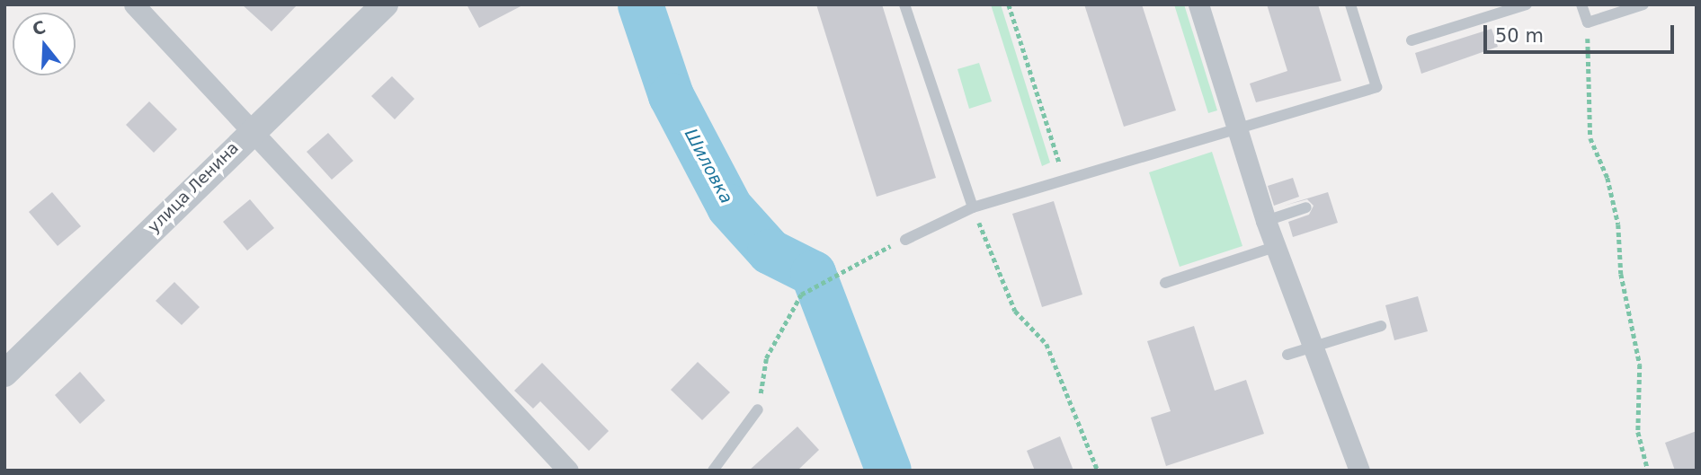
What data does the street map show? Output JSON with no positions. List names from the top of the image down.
{
  "streets": {
    "street": ["улица Ленина"]
  },
  "water": ["Шиловка"],
  "scale_bar": "50 m",
  "north": "top"
}
